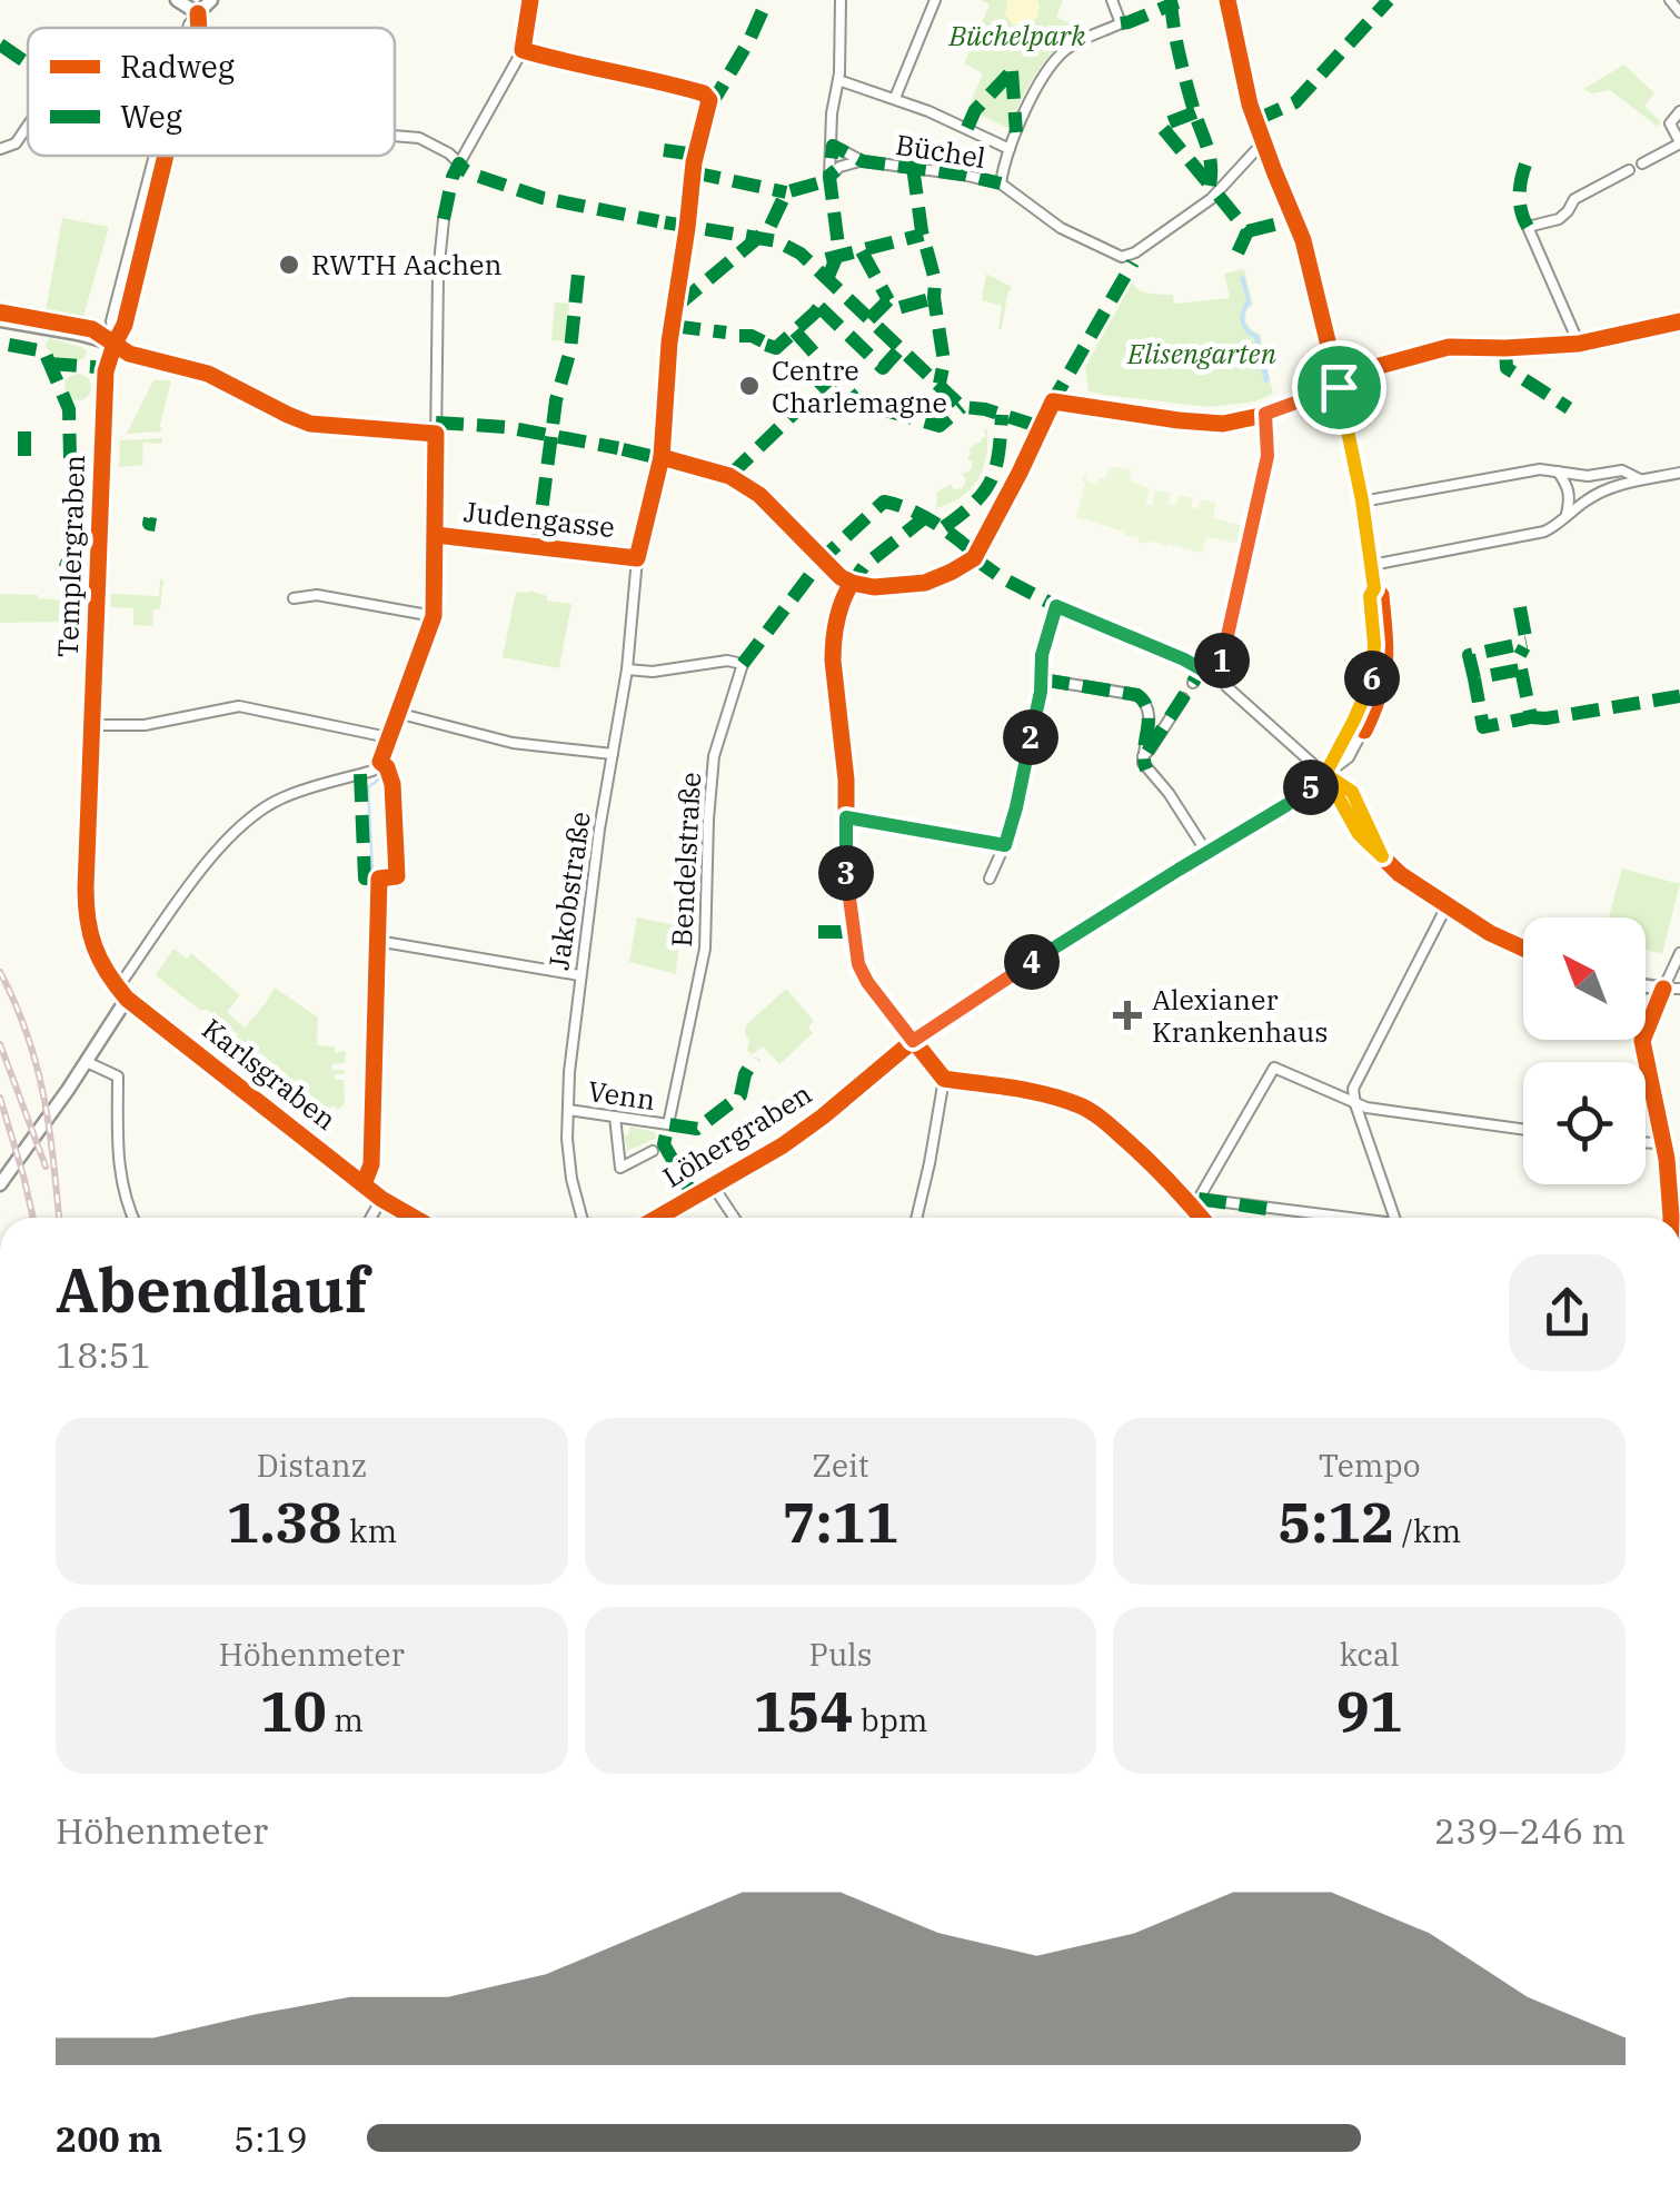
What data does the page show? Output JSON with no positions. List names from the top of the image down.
{
  "streets": {
    "street": [
      "Büchel",
      "Judengasse",
      "Templergraben",
      "Bendelstraße",
      "Jakobstraße",
      "Karlsgraben",
      "Venn",
      "Löhergraben"
    ]
  },
  "crossings": [
    ["Judengasse", "Jakobstraße"],
    ["Templergraben", "Karlsgraben"],
    ["Bendelstraße", "Jakobstraße"],
    ["Bendelstraße", "Venn"],
    ["Jakobstraße", "Venn"]
  ],
  "parks": ["Büchelpark", "Elisengarten"],
  "places": {
    "other": ["RWTH Aachen", "Centre Charlemagne"],
    "health": ["Alexianer Krankenhaus"]
  },
  "legend": ["Radweg", "Weg"],
  "north": "top left",
  "page": {
    "pins": [
      "1",
      "6",
      "2",
      "5",
      "3",
      "4"
    ],
    "heading": ["Abendlauf", "18:51"],
    "stats": [
      ["Distanz", "1.38 km"],
      ["Zeit", "7:11"],
      ["Tempo", "5:12 /km"],
      ["Höhenmeter", "10 m"],
      ["Puls", "154 bpm"],
      ["kcal", "91"]
    ],
    "chart": ["Höhenmeter", "239–246 m"],
    "list": [
      {
        "name": "200 m",
        "note": "5:19"
      }
    ]
  }
}
